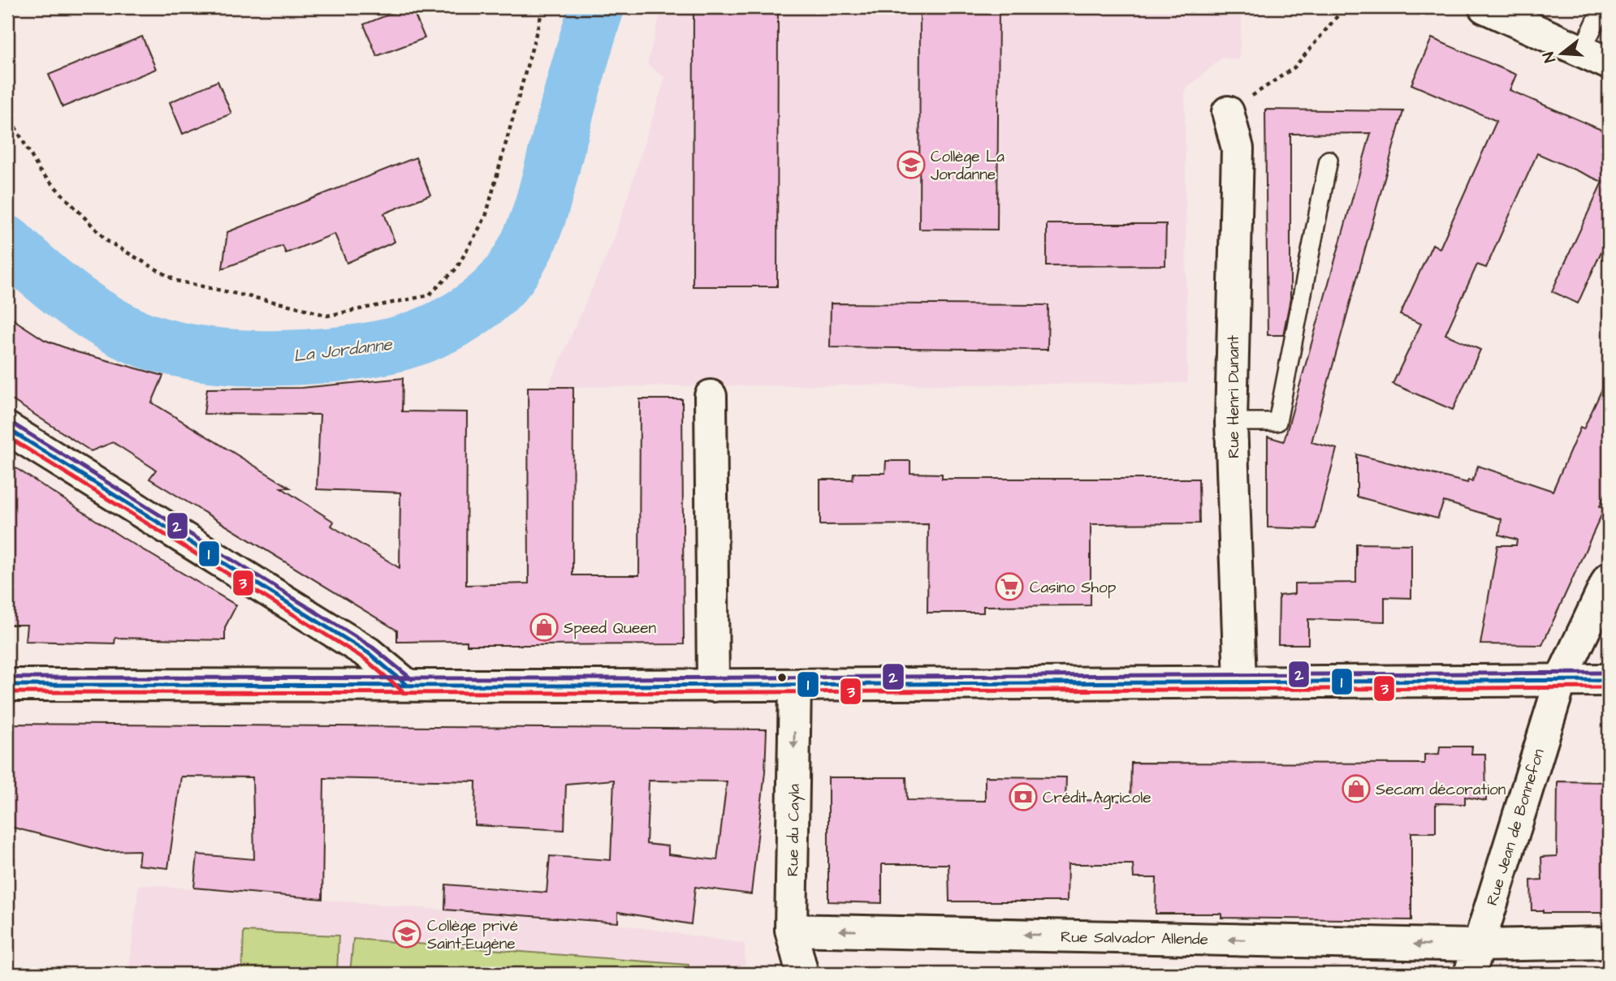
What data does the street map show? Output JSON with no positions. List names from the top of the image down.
{
  "streets": {
    "street": [
      "Rue Henri Dunant",
      "Rue Jean de Bonnefon",
      "Rue du Cayla",
      "Rue Salvador Allende"
    ]
  },
  "crossings": [
    ["Rue Jean de Bonnefon", "Rue Salvador Allende"],
    ["Rue du Cayla", "Rue Salvador Allende"]
  ],
  "one_way": ["Rue du Cayla"],
  "water": ["La Jordanne"],
  "places": {
    "school or university": ["Collège La Jordanne", "Collège privé Saint-Eugène"],
    "supermarket": ["Casino Shop"],
    "shop": ["Speed Queen", "Secam décoration"],
    "bank": ["Crédit Agricole"]
  },
  "lines": ["transit line 2", "transit line 1", "transit line 3"],
  "north": "left"
}
